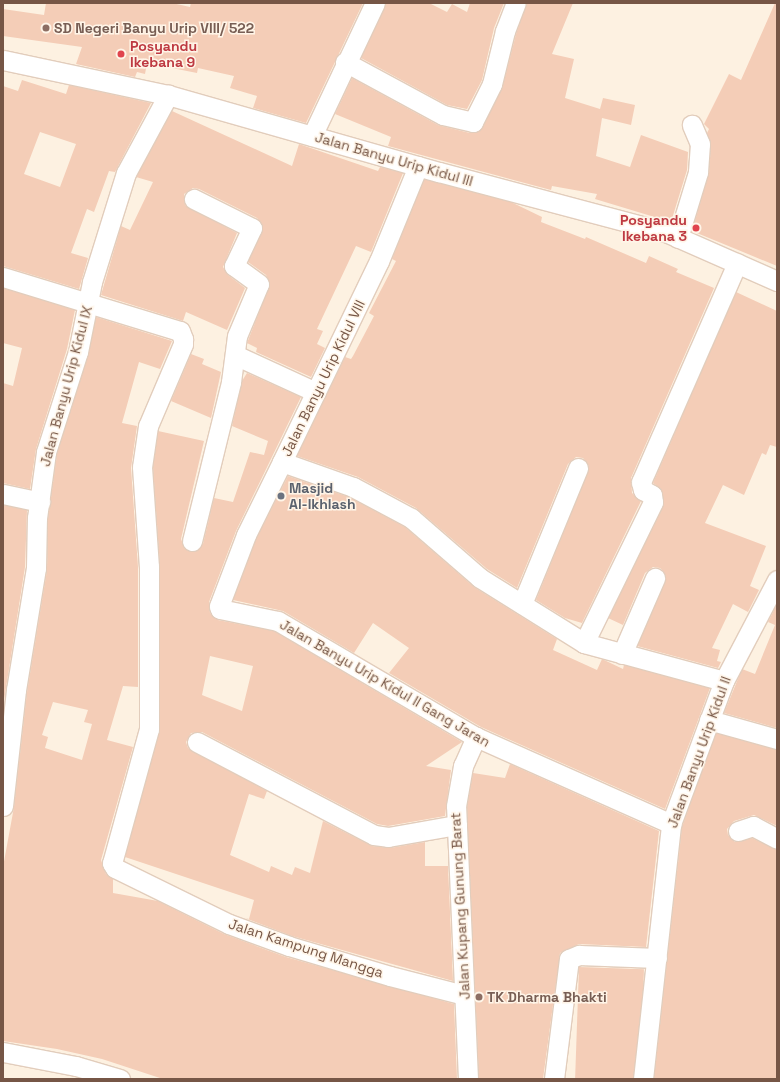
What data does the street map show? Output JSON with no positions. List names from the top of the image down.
{
  "streets": {
    "street": [
      "Jalan Banyu Urip Kidul III",
      "Jalan Banyu Urip Kidul VIII",
      "Jalan Banyu Urip Kidul IX",
      "Jalan Banyu Urip Kidul II Gang Jaran",
      "Jalan Banyu Urip Kidul II",
      "Jalan Kupang Gunung Barat",
      "Jalan Kampung Mangga"
    ]
  },
  "crossings": [
    ["Jalan Banyu Urip Kidul III", "Jalan Banyu Urip Kidul VIII"],
    ["Jalan Banyu Urip Kidul III", "Jalan Banyu Urip Kidul IX"],
    ["Jalan Banyu Urip Kidul VIII", "Jalan Banyu Urip Kidul II Gang Jaran"],
    ["Jalan Banyu Urip Kidul VIII", "Jalan Banyu Urip Kidul II"],
    ["Jalan Banyu Urip Kidul IX", "Jalan Kampung Mangga"],
    ["Jalan Banyu Urip Kidul II Gang Jaran", "Jalan Banyu Urip Kidul II"],
    ["Jalan Banyu Urip Kidul II Gang Jaran", "Jalan Kupang Gunung Barat"],
    ["Jalan Kupang Gunung Barat", "Jalan Kampung Mangga"]
  ],
  "places": [
    "SD Negeri Banyu Urip VIII/ 522",
    "Posyandu Ikebana 9",
    "Posyandu Ikebana 3",
    "Masjid Al-Ikhlash",
    "TK Dharma Bhakti"
  ]
}
